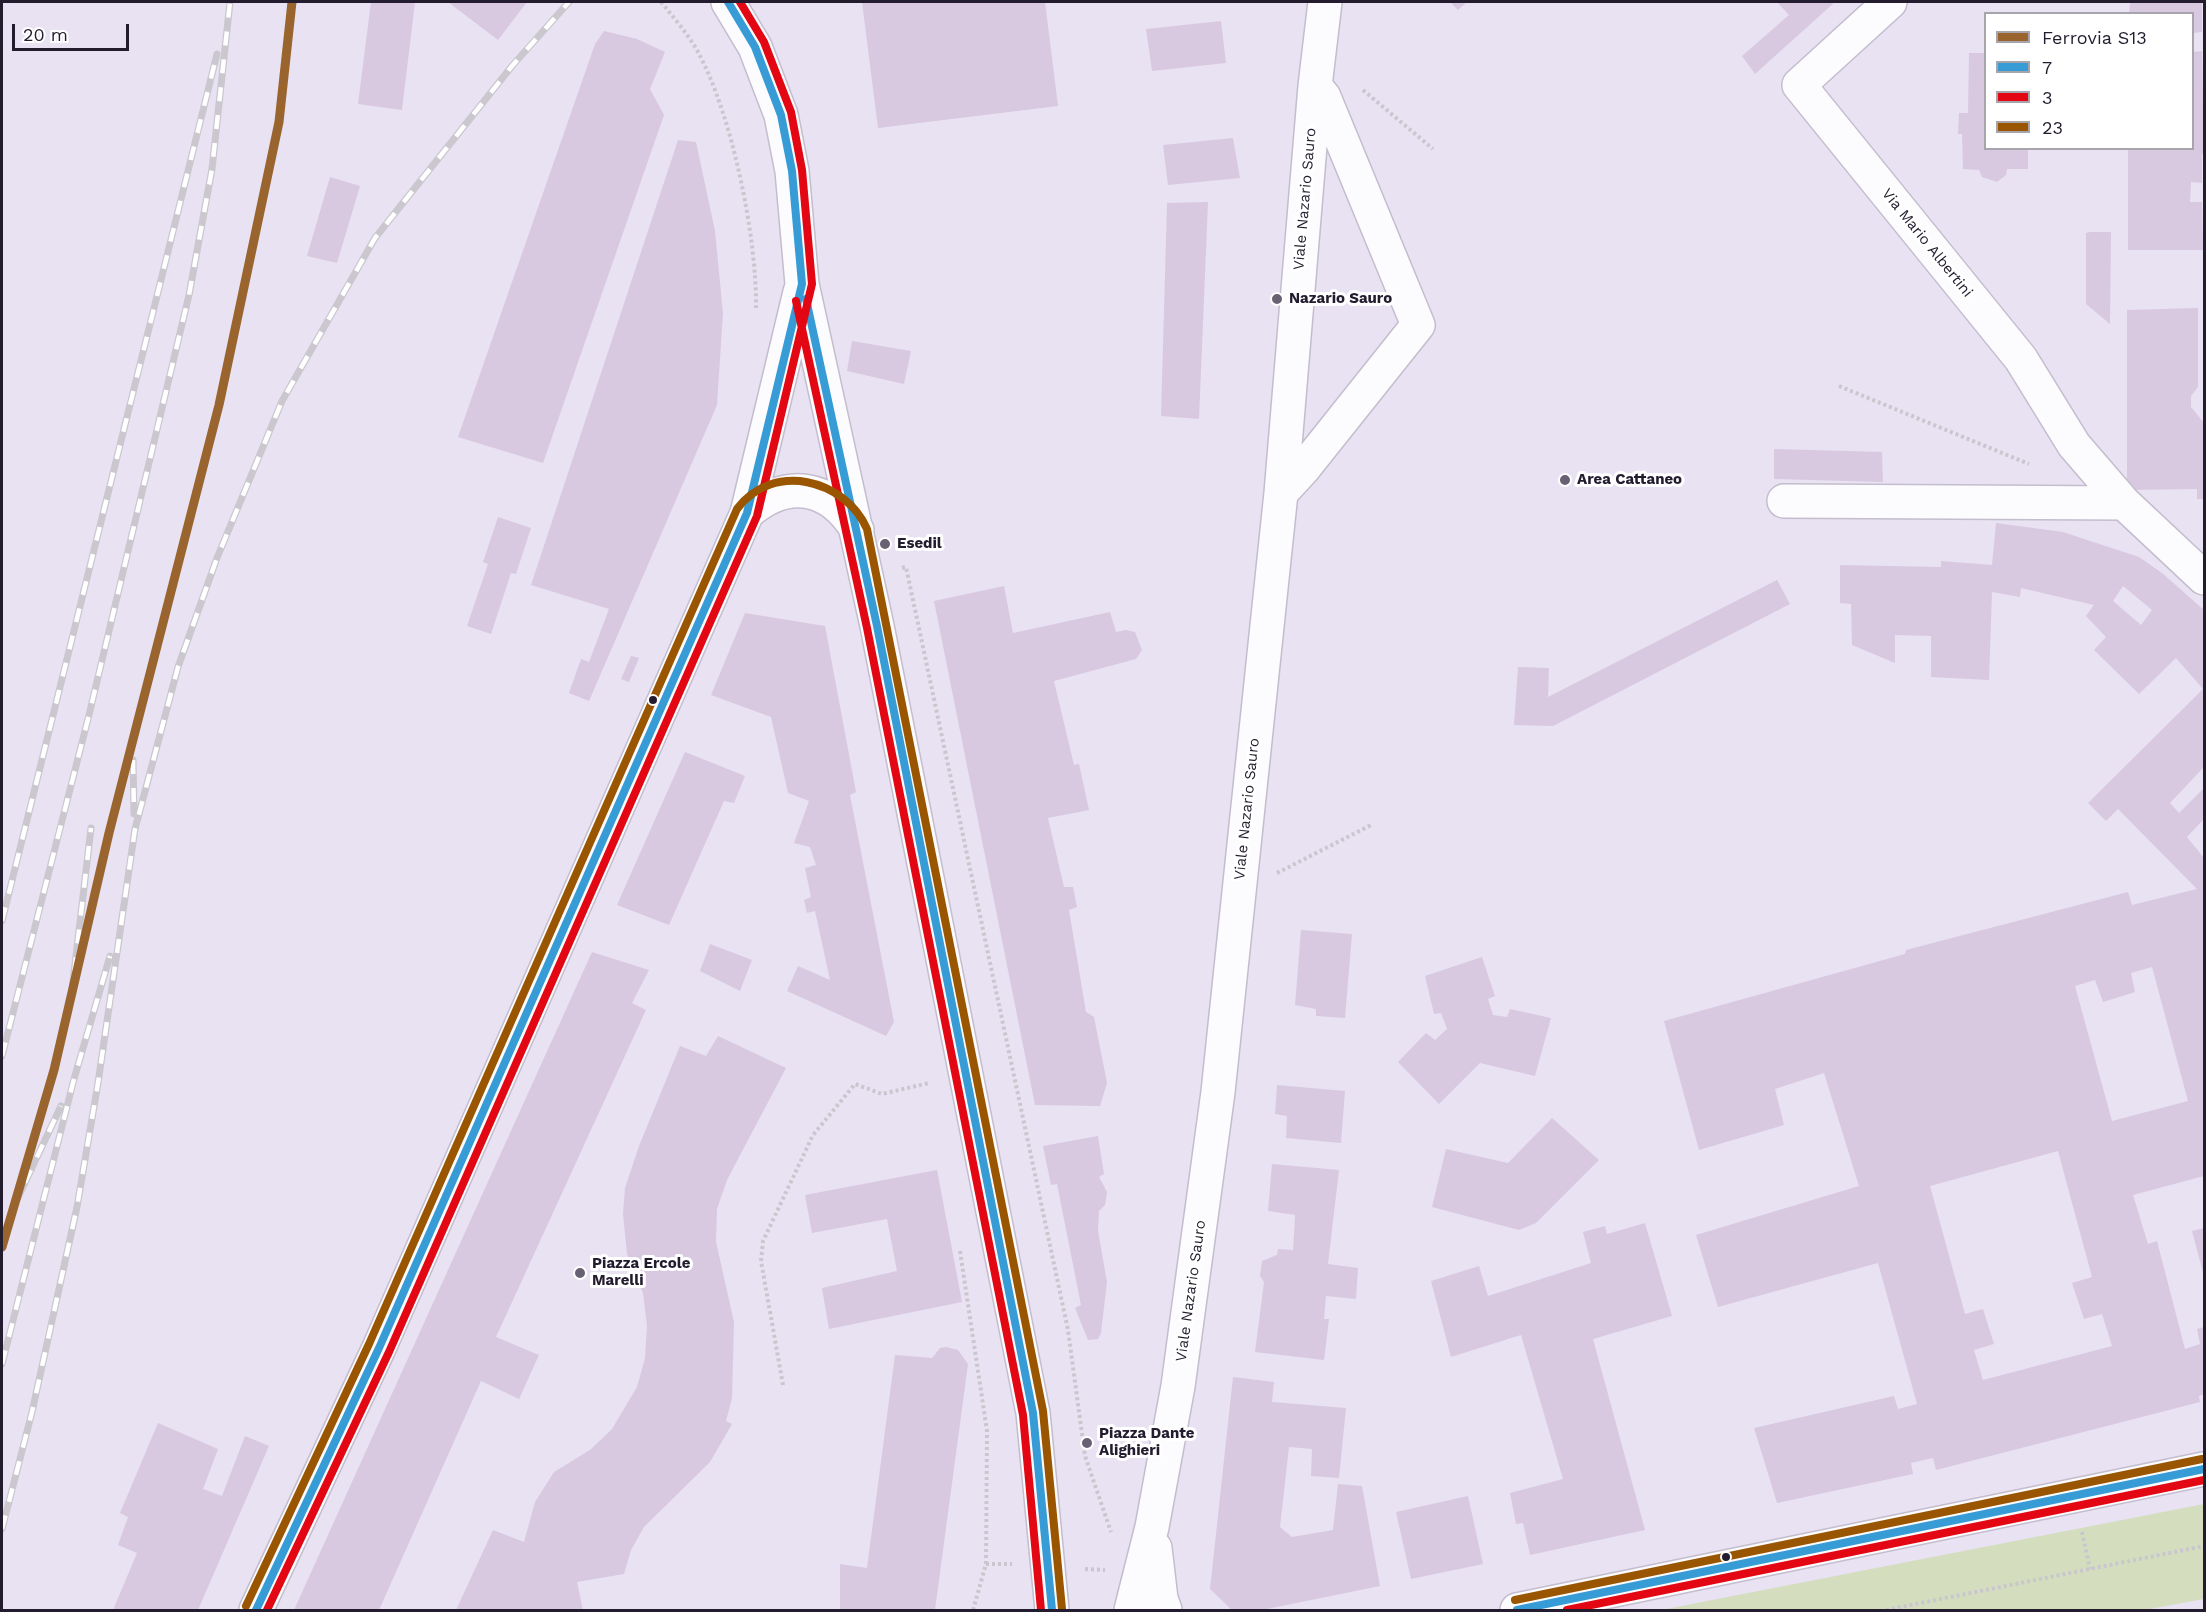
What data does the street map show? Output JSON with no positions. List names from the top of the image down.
{
  "streets": {
    "street": ["Viale Nazario Sauro", "Via Mario Albertini"]
  },
  "places": [
    "Nazario Sauro",
    "Area Cattaneo",
    "Esedil",
    "Piazza Ercole Marelli",
    "Piazza Dante Alighieri"
  ],
  "lines": [
    "rail line S13",
    "transit line 7",
    "transit line 3",
    "transit line 23"
  ],
  "legend": [
    "Ferrovia S13",
    "7",
    "3",
    "23"
  ],
  "scale_bar": "20 m"
}
